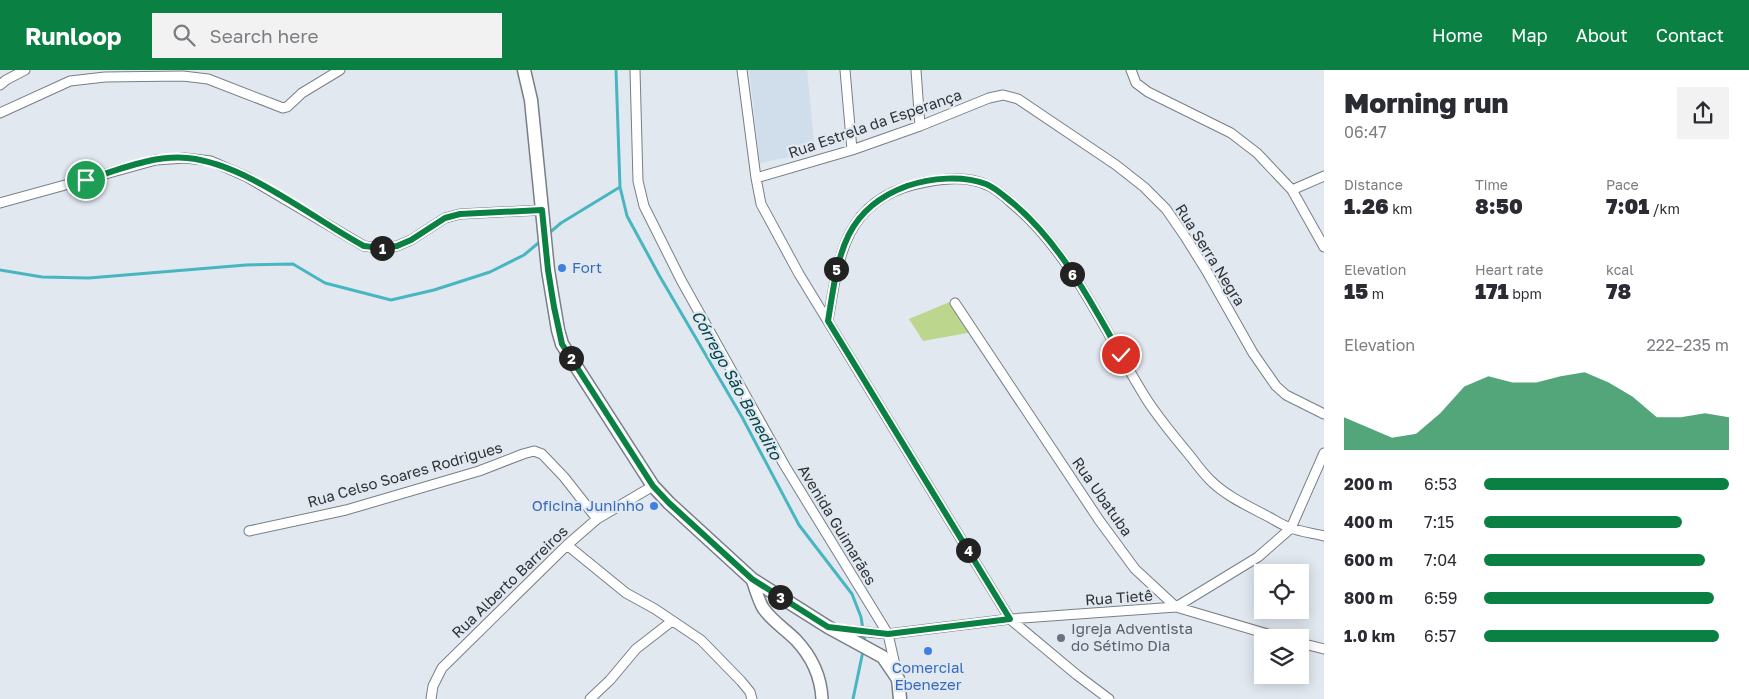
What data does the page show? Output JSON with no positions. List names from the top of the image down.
{
  "streets": {
    "street": [
      "Rua Estrela da Esperança",
      "Rua Serra Negra",
      "Rua Celso Soares Rodrigues",
      "Rua Ubatuba",
      "Avenida Guimarães",
      "Rua Alberto Barreiros",
      "Rua Tietê"
    ]
  },
  "crossings": [
    ["Rua Estrela da Esperança", "Rua Serra Negra"],
    ["Rua Celso Soares Rodrigues", "Rua Alberto Barreiros"],
    ["Rua Ubatuba", "Rua Tietê"],
    ["Avenida Guimarães", "Rua Tietê"]
  ],
  "water": ["Córrego São Benedito"],
  "places": [
    "Fort",
    "Oficina Juninho",
    "Igreja Adventista do Sétimo Dia",
    "Comercial Ebenezer"
  ],
  "page": {
    "header": "Runloop",
    "search": "Search here",
    "nav": [
      "Home",
      "Map",
      "About",
      "Contact"
    ],
    "heading": ["Morning run", "06:47"],
    "stats": [
      ["Distance", "1.26 km"],
      ["Time", "8:50"],
      ["Pace", "7:01 /km"],
      ["Elevation", "15 m"],
      ["Heart rate", "171 bpm"],
      ["kcal", "78"]
    ],
    "pins": [
      "1",
      "5",
      "6",
      "2",
      "4",
      "3"
    ],
    "chart": ["Elevation", "222–235 m"],
    "list": [
      {
        "name": "200 m",
        "note": "6:53"
      },
      {
        "name": "400 m",
        "note": "7:15"
      },
      {
        "name": "600 m",
        "note": "7:04"
      },
      {
        "name": "800 m",
        "note": "6:59"
      },
      {
        "name": "1.0 km",
        "note": "6:57"
      }
    ]
  }
}
